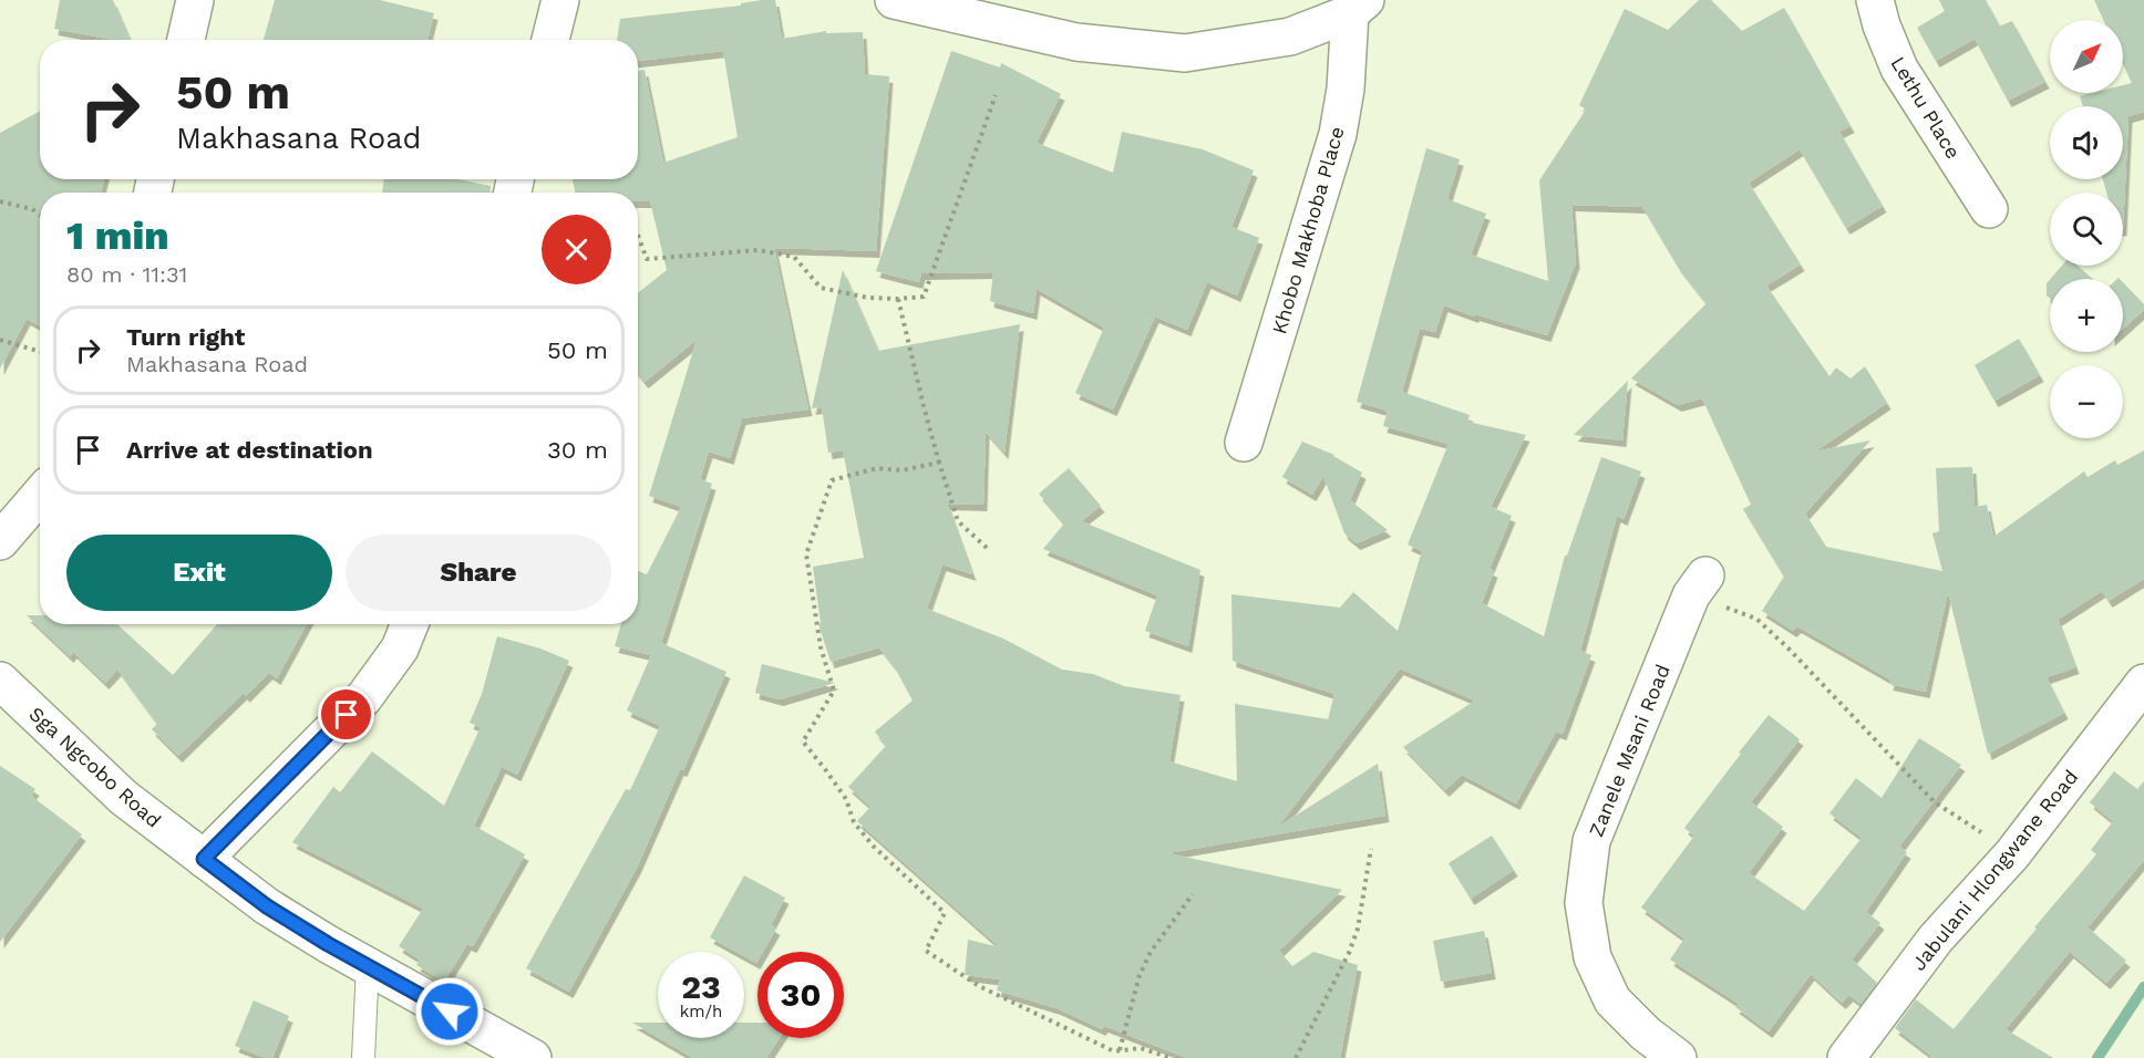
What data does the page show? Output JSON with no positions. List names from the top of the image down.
{
  "streets": {
    "street": [
      "Lethu Place",
      "Khobo Makhoba Place",
      "Zanele Msani Road",
      "Sga Ngcobo Road",
      "Jabulani Hlongwane Road"
    ]
  },
  "north": "top right",
  "page": {
    "map_buttons": ["+", "−"],
    "turn": ["50 m", "Makhasana Road"],
    "heading": ["1 min", "80 m · 11:31"],
    "list": [
      {
        "name": "Turn right",
        "note": "Makhasana Road",
        "value": "50 m"
      },
      {
        "name": "Arrive at destination",
        "value": "30 m"
      }
    ],
    "buttons": ["Exit", "Share"],
    "speed": "23 km/h",
    "limit": "30"
  }
}
